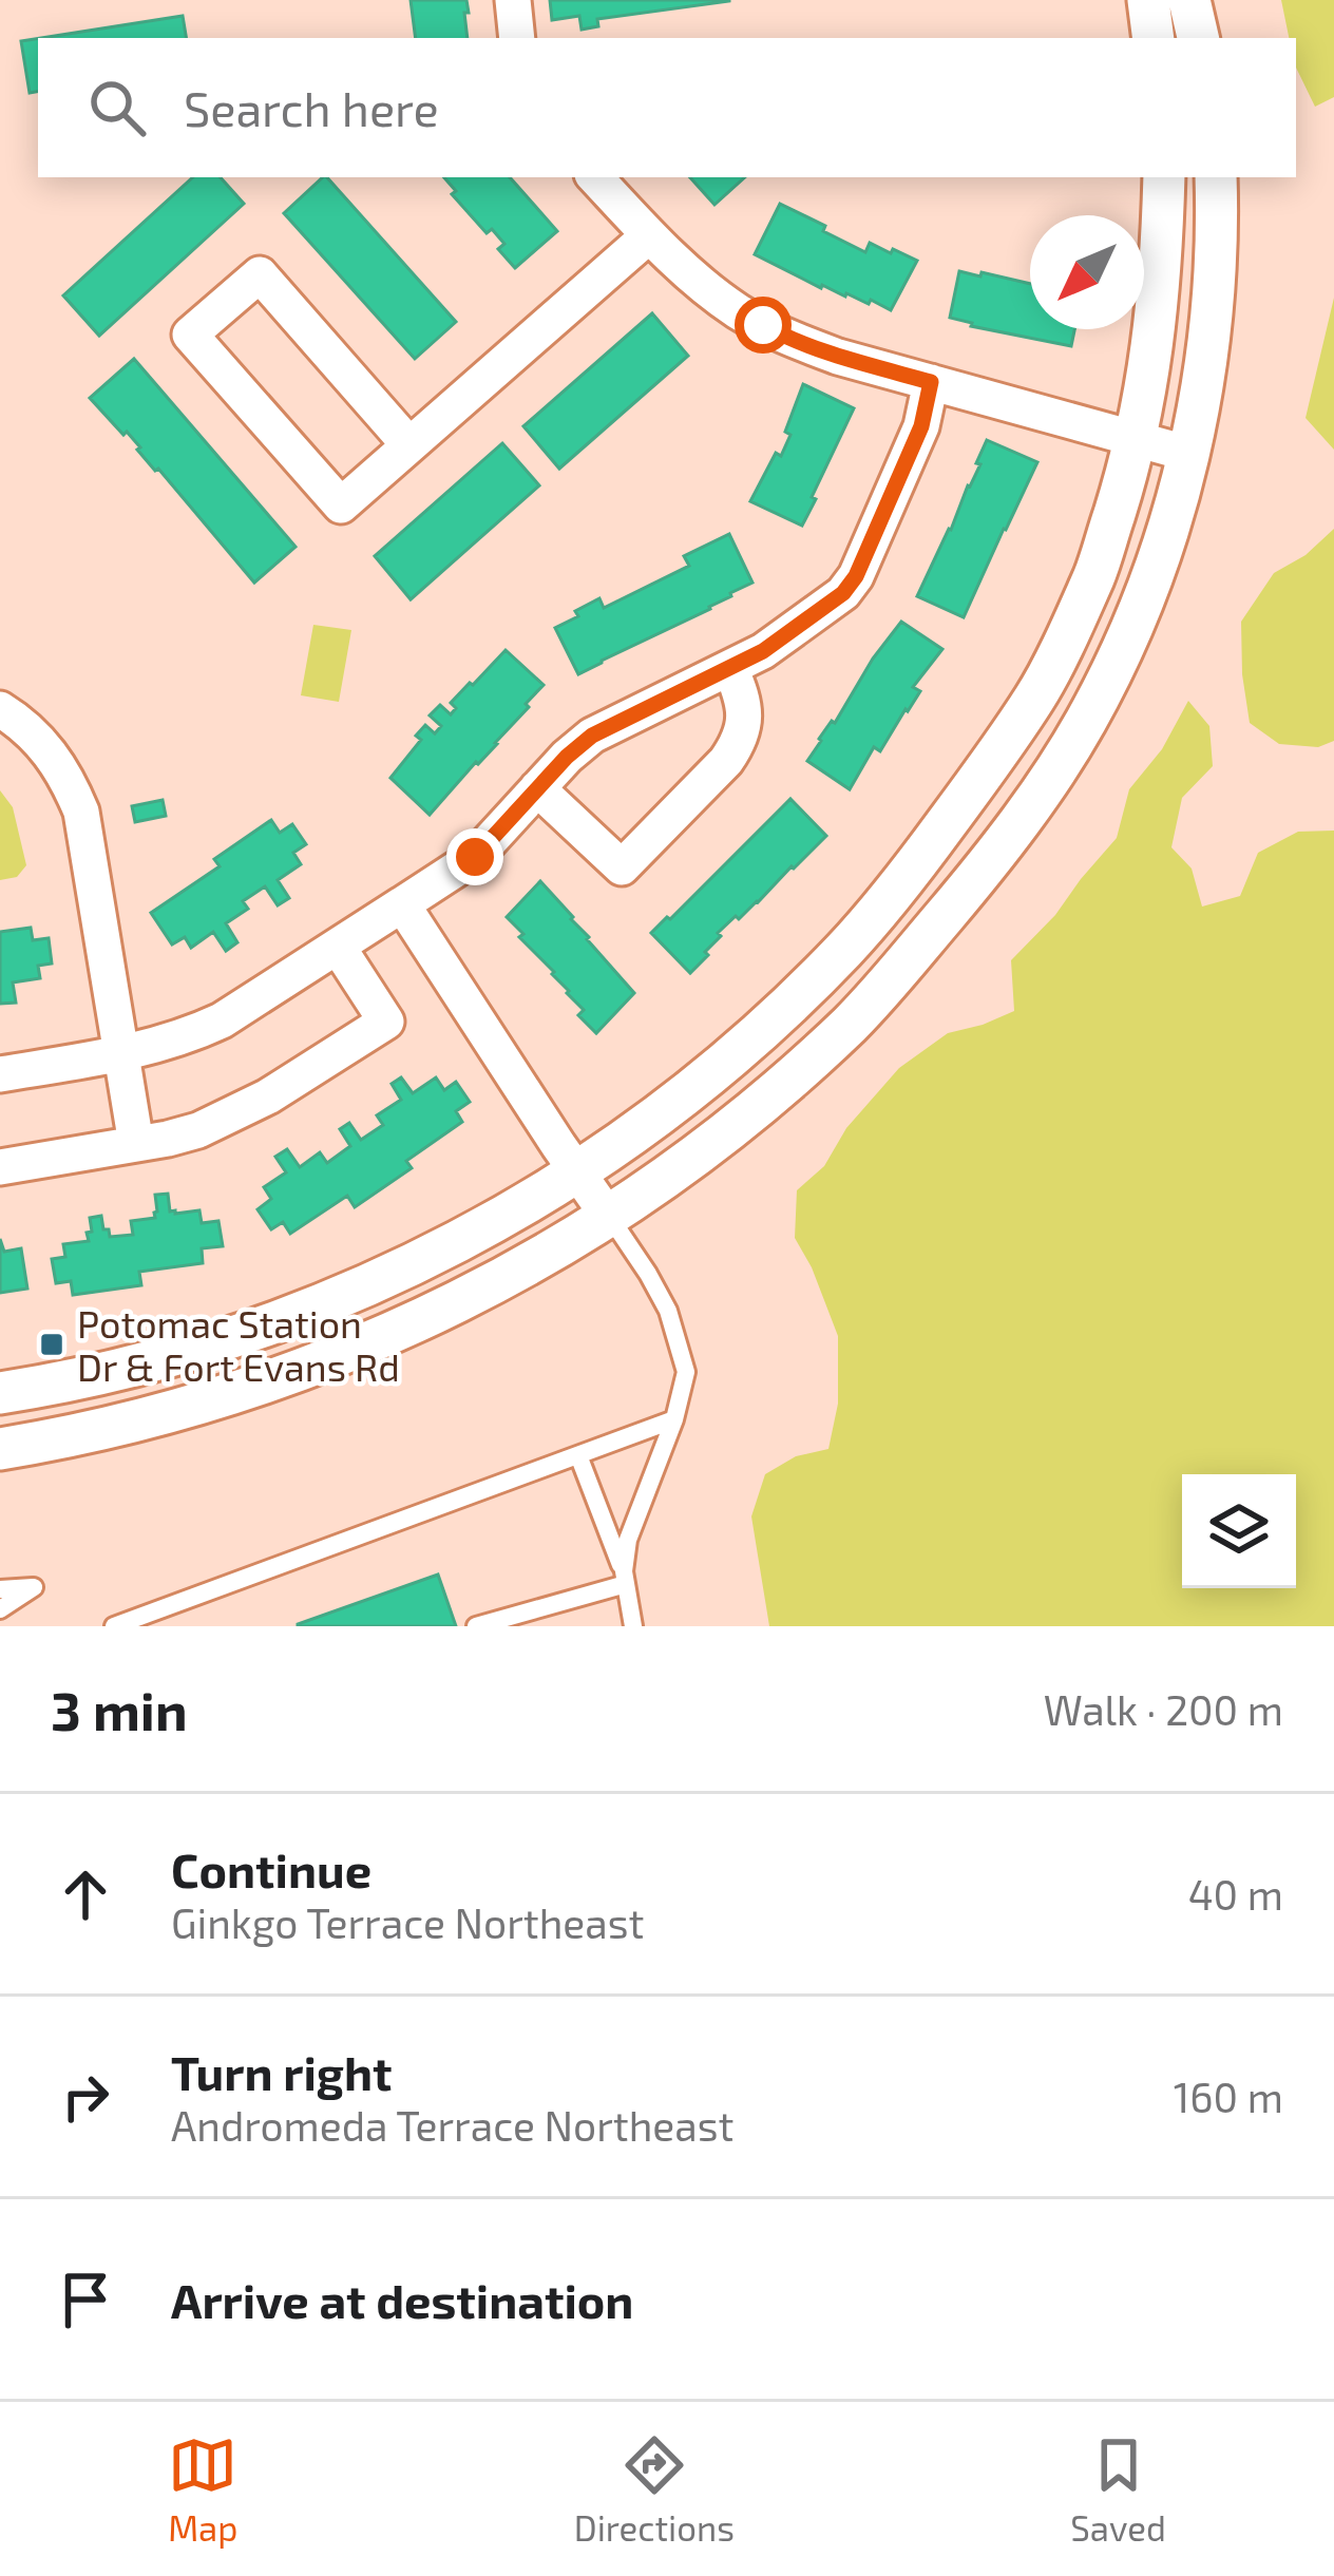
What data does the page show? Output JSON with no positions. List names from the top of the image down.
{
  "places": {
    "transit": ["Potomac Station Dr & Fort Evans Rd"]
  },
  "north": "bottom left",
  "page": {
    "search": "Search here",
    "heading": ["3 min", "Walk · 200 m"],
    "list": [
      ["Continue", "Ginkgo Terrace Northeast", "40 m"],
      ["Turn right", "Andromeda Terrace Northeast", "160 m"],
      "Arrive at destination"
    ],
    "nav": ["Map", "Directions", "Saved"]
  }
}
